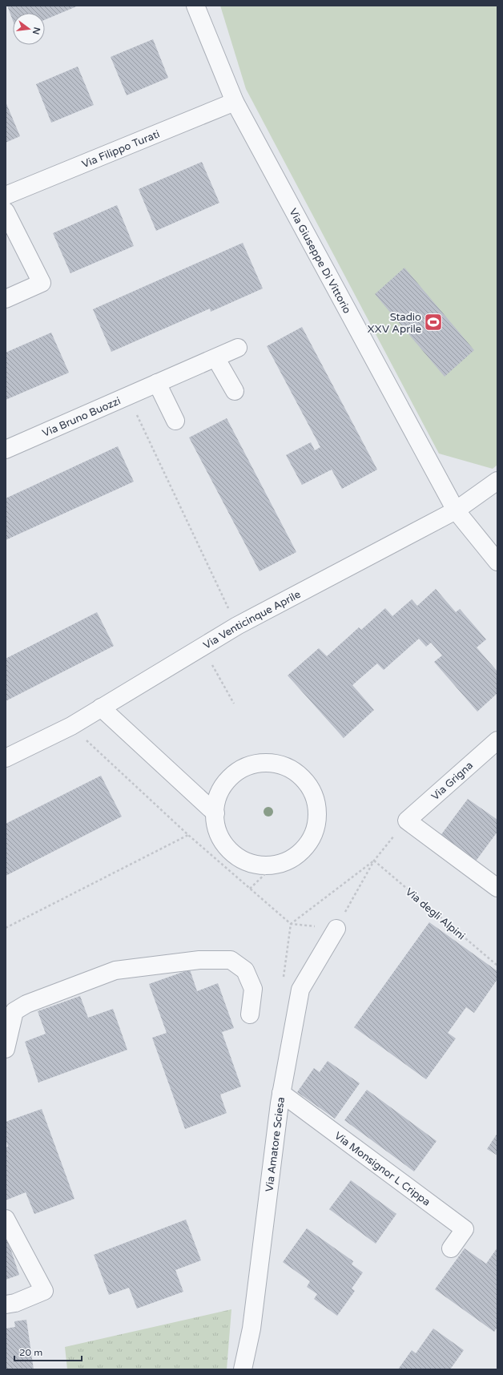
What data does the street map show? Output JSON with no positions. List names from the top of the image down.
{
  "streets": {
    "street": [
      "Via Filippo Turati",
      "Via Giuseppe Di Vittorio",
      "Via Bruno Buozzi",
      "Via Venticinque Aprile",
      "Via Grigna",
      "Via Amatore Sciesa",
      "Via Monsignor L Crippa"
    ],
    "path": ["Via degli Alpini"]
  },
  "crossings": [
    ["Via Filippo Turati", "Via Giuseppe Di Vittorio"],
    ["Via Giuseppe Di Vittorio", "Via Venticinque Aprile"],
    ["Via Amatore Sciesa", "Via Monsignor L Crippa"]
  ],
  "places": {
    "sports": ["Stadio XXV Aprile"]
  },
  "scale_bar": "20 m",
  "north": "right"
}
